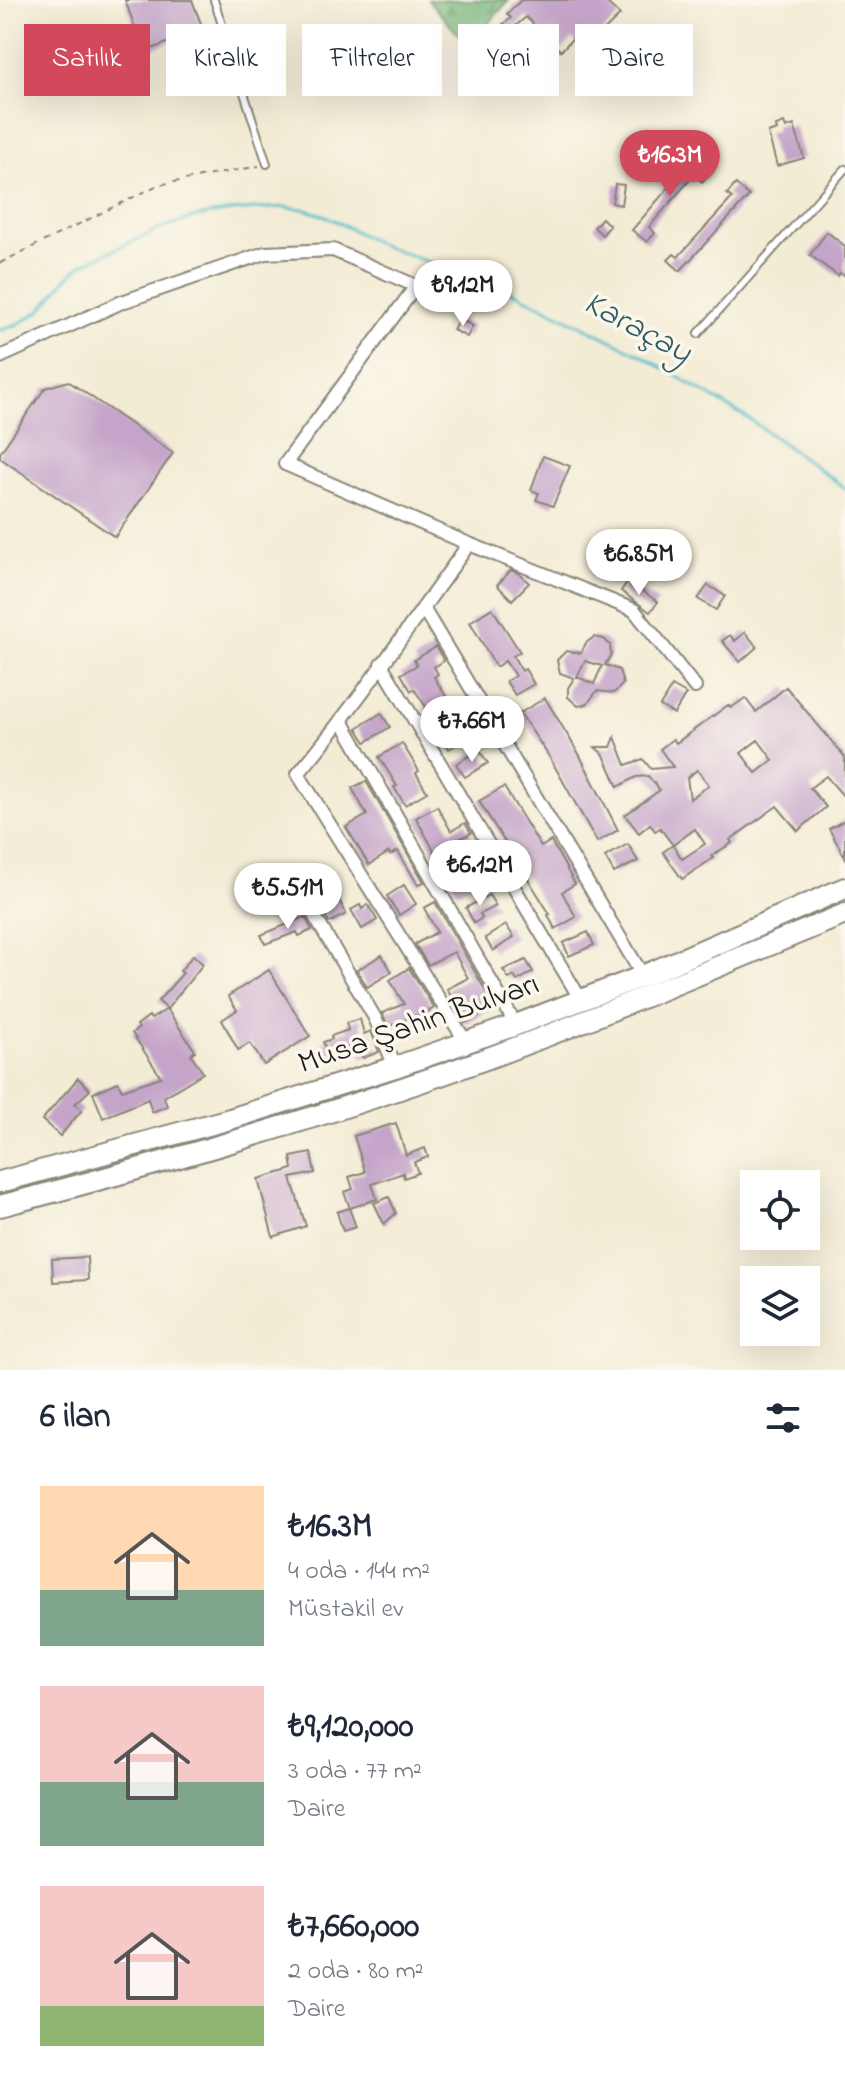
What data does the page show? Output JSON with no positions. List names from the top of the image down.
{
  "streets": {
    "highway": ["Musa Şahin Bulvarı"]
  },
  "water": ["Karaçay"],
  "page": {
    "chip": [
      "Satılık",
      "Kiralık",
      "Filtreler",
      "Yeni",
      "Daire"
    ],
    "price": [
      "₺16.3M",
      "₺9.12M",
      "₺6.85M",
      "₺7.66M",
      "₺6.12M",
      "₺5.51M"
    ],
    "heading": "6 ilan",
    "list": [
      {
        "name": "₺16.3M",
        "note": "4 oda · 144 m² · Müstakil ev"
      },
      {
        "name": "₺9,120,000",
        "note": "3 oda · 77 m² · Daire"
      },
      {
        "name": "₺7,660,000",
        "note": "2 oda · 80 m² · Daire"
      }
    ]
  }
}
